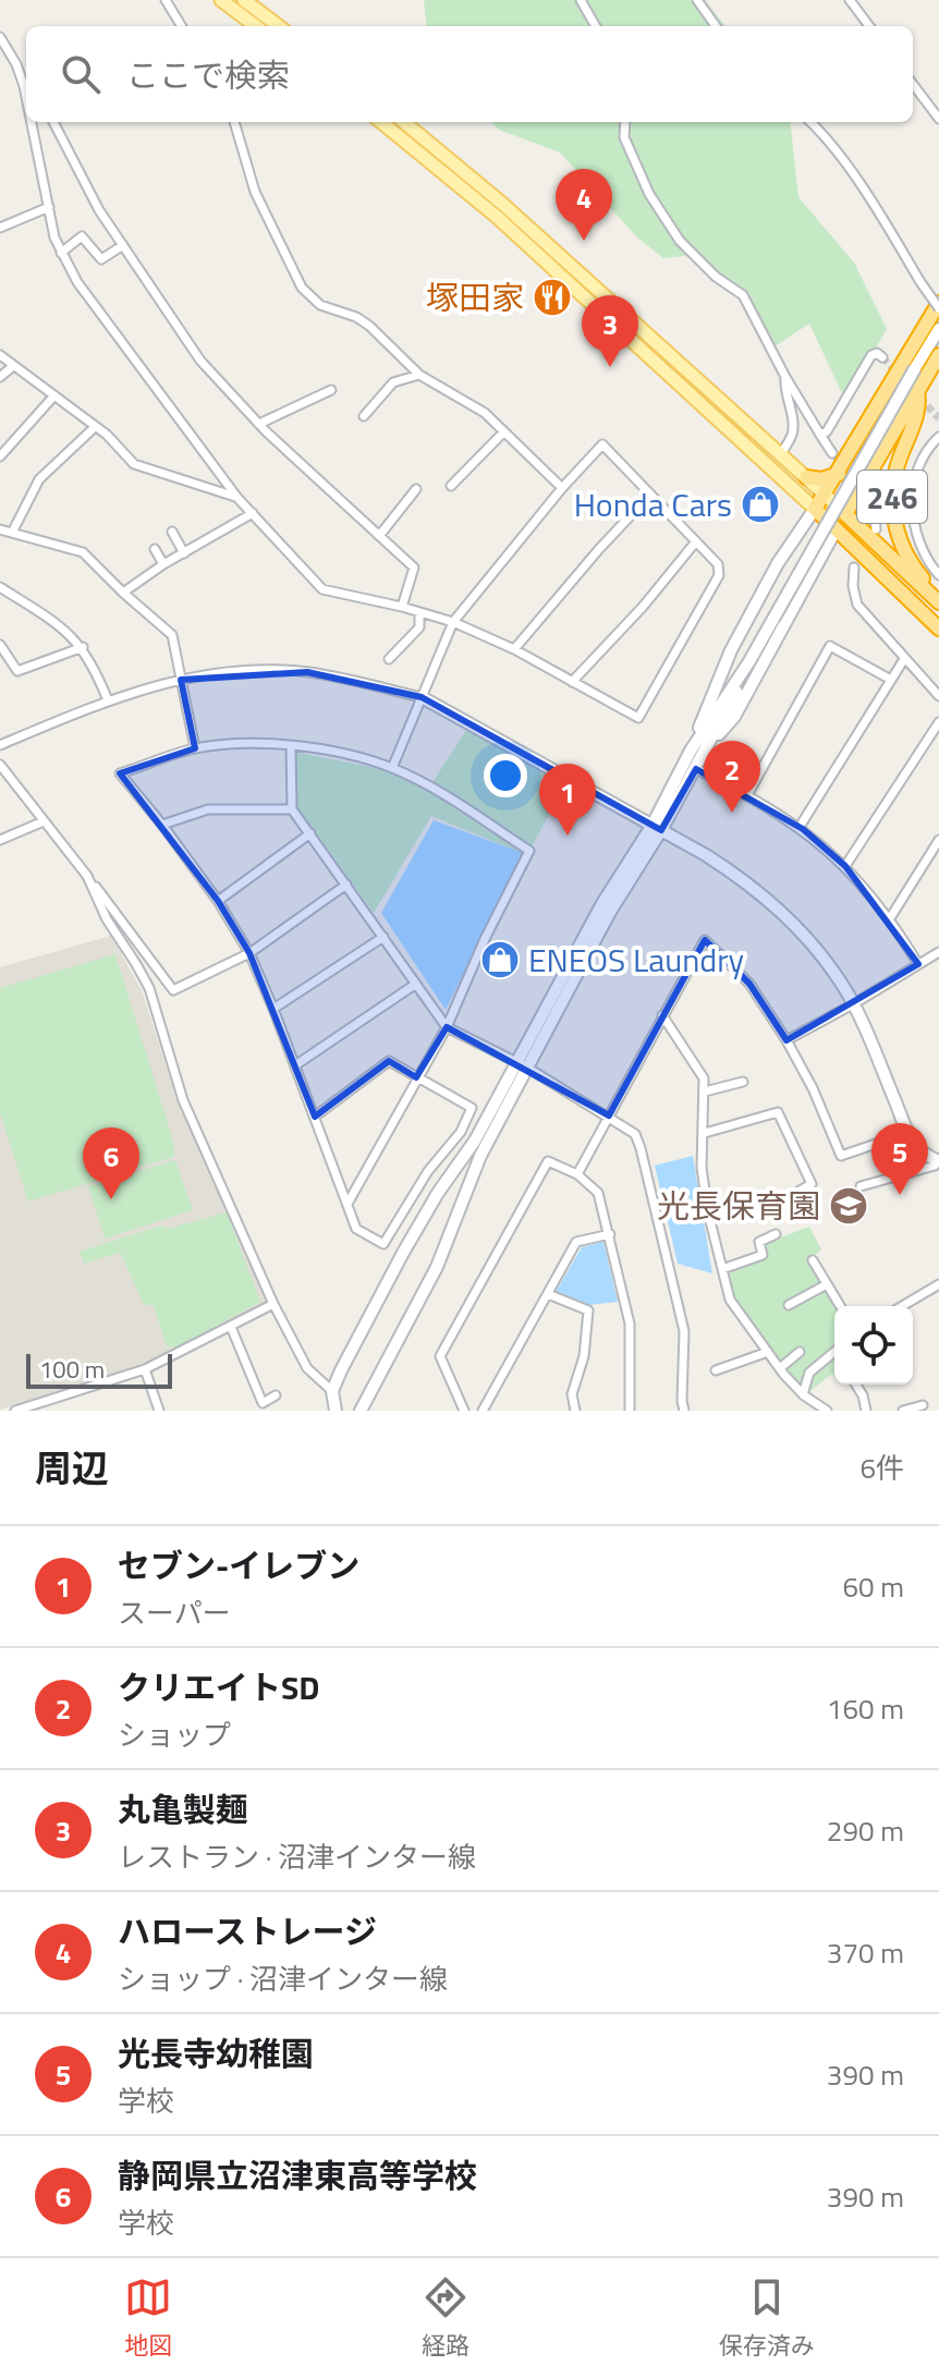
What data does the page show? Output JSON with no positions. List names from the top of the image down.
{
  "streets": {
    "highway": ["246"]
  },
  "places": {
    "restaurant": ["塚田家"],
    "shop": ["Honda Cars", "ENEOS Laundry"],
    "school or university": ["光長保育園"]
  },
  "scale_bar": "100 m",
  "page": {
    "search": "ここで検索",
    "pins": [
      "4",
      "3",
      "2",
      "1",
      "5",
      "6"
    ],
    "scale": "100 m",
    "heading": ["周辺", "6件"],
    "list": [
      {
        "mark": "1",
        "name": "セブン-イレブン",
        "note": "スーパー",
        "value": "60 m"
      },
      {
        "mark": "2",
        "name": "クリエイトSD",
        "note": "ショップ",
        "value": "160 m"
      },
      {
        "mark": "3",
        "name": "丸亀製麺",
        "note": "レストラン · 沼津インター線",
        "value": "290 m"
      },
      {
        "mark": "4",
        "name": "ハローストレージ",
        "note": "ショップ · 沼津インター線",
        "value": "370 m"
      },
      {
        "mark": "5",
        "name": "光長寺幼稚園",
        "note": "学校",
        "value": "390 m"
      },
      {
        "mark": "6",
        "name": "静岡県立沼津東高等学校",
        "note": "学校",
        "value": "390 m"
      }
    ],
    "nav": ["地図", "経路", "保存済み"]
  }
}
